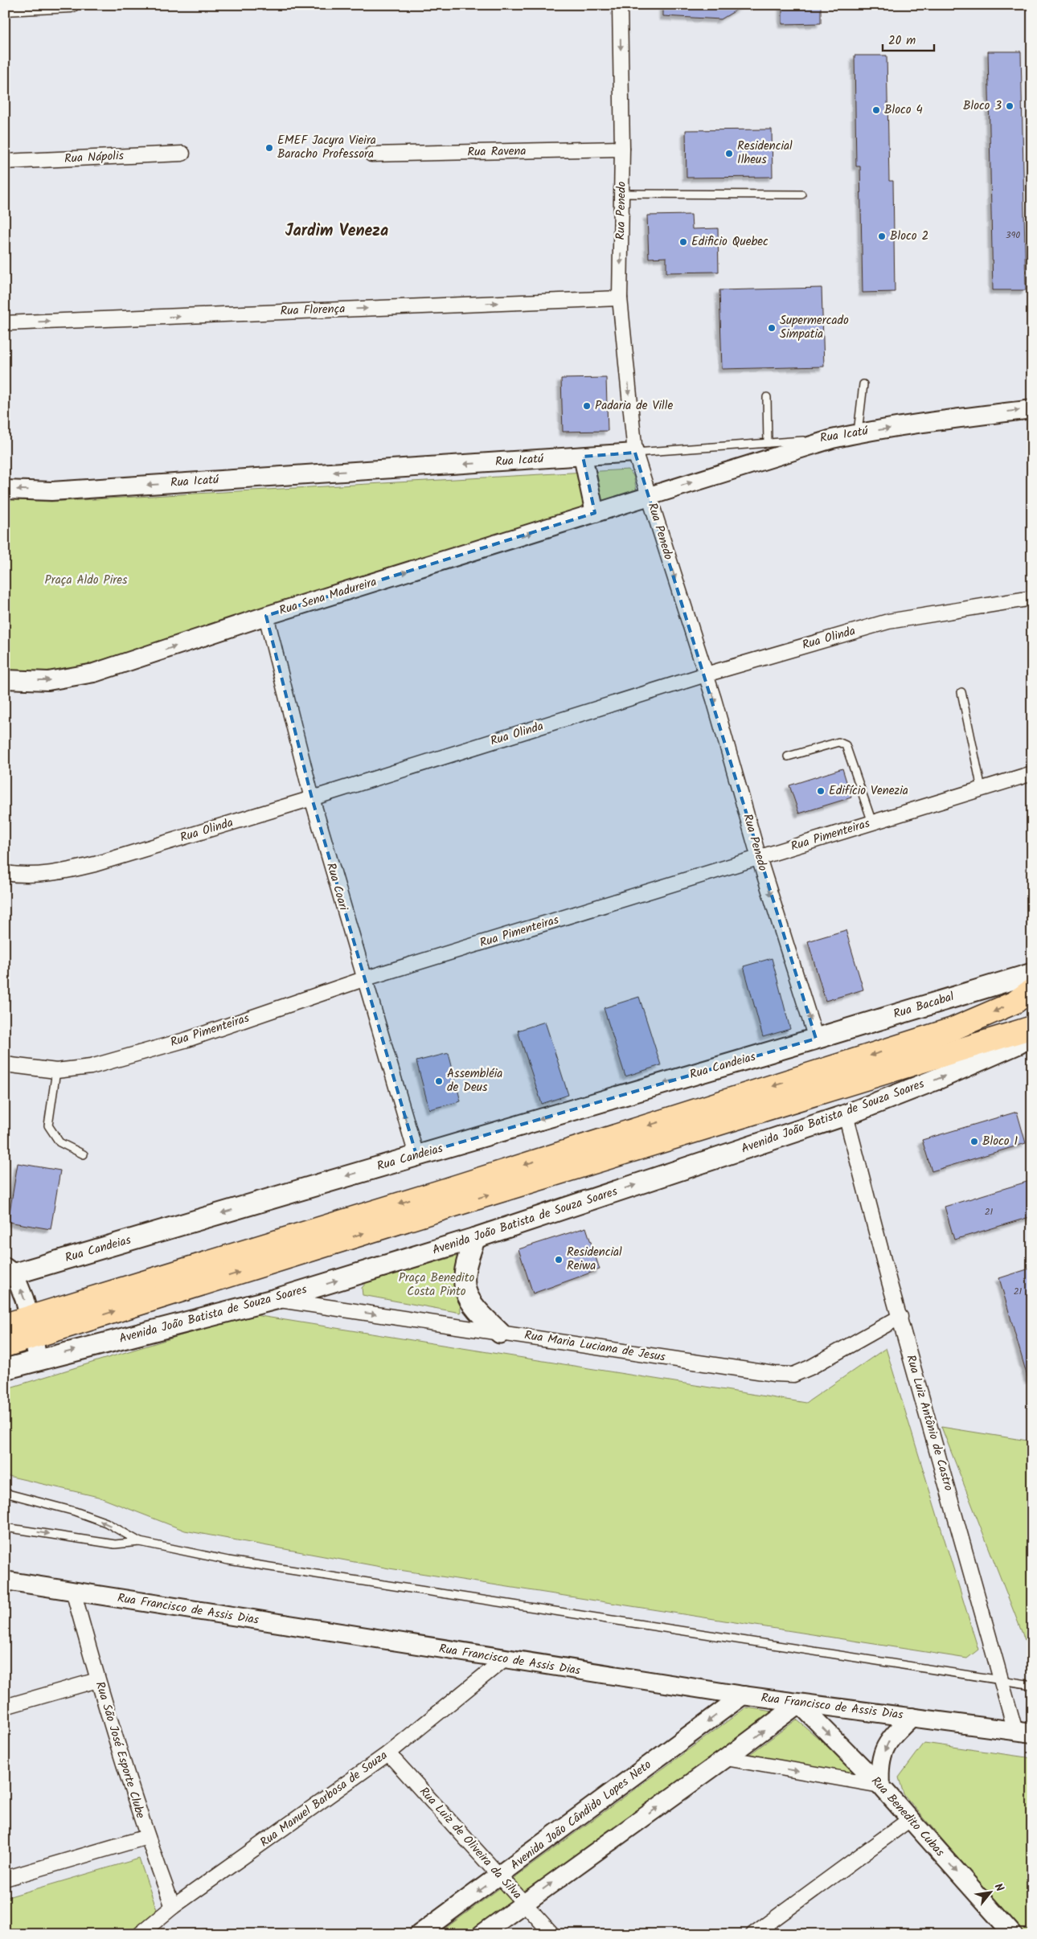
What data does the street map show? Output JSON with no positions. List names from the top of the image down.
{
  "streets": {
    "main road": ["Rua Bacabal", "Rua Candeias", "Avenida João Batista de Souza Soares"],
    "street": [
      "Rua Ravena",
      "Rua Nápolis",
      "Rua Penedo",
      "Rua Florença",
      "Rua Icatú",
      "Rua Sena Madureira",
      "Rua Olinda",
      "Rua Pimenteiras",
      "Rua Coari",
      "Rua Maria Luciana de Jesus",
      "Rua Luiz Antônio de Castro",
      "Rua Francisco de Assis Dias",
      "Rua São José Esporte Clube",
      "Rua Manuel Barbosa de Souza",
      "Avenida João Cândido Lopes Neto",
      "Rua Benedito Cubas",
      "Rua Luiz de Oliveira da Silva"
    ]
  },
  "crossings": [
    ["Rua Ravena", "Rua Penedo"],
    ["Rua Penedo", "Rua Florença"],
    ["Rua Penedo", "Rua Icatú"],
    ["Rua Penedo", "Rua Sena Madureira"],
    ["Rua Penedo", "Rua Olinda"],
    ["Rua Penedo", "Rua Pimenteiras"],
    ["Rua Penedo", "Rua Bacabal"],
    ["Rua Penedo", "Rua Candeias"],
    ["Rua Icatú", "Rua Sena Madureira"],
    ["Rua Sena Madureira", "Rua Coari"],
    ["Rua Olinda", "Rua Coari"],
    ["Rua Pimenteiras", "Rua Coari"],
    ["Rua Coari", "Rua Candeias"],
    ["Rua Bacabal", "Rua Candeias"],
    ["Avenida João Batista de Souza Soares", "Rua Maria Luciana de Jesus"],
    ["Avenida João Batista de Souza Soares", "Rua Luiz Antônio de Castro"],
    ["Rua Maria Luciana de Jesus", "Rua Luiz Antônio de Castro"],
    ["Rua Luiz Antônio de Castro", "Rua Francisco de Assis Dias"],
    ["Rua Francisco de Assis Dias", "Rua São José Esporte Clube"],
    ["Rua Francisco de Assis Dias", "Rua Manuel Barbosa de Souza"],
    ["Rua Francisco de Assis Dias", "Avenida João Cândido Lopes Neto"],
    ["Rua Francisco de Assis Dias", "Rua Benedito Cubas"],
    ["Rua São José Esporte Clube", "Rua Manuel Barbosa de Souza"],
    ["Rua Manuel Barbosa de Souza", "Rua Luiz de Oliveira da Silva"],
    ["Avenida João Cândido Lopes Neto", "Rua Luiz de Oliveira da Silva"]
  ],
  "one_way": [
    "Rua Penedo",
    "Rua Florença",
    "Rua Sena Madureira",
    "Rua Maria Luciana de Jesus",
    "Rua Benedito Cubas"
  ],
  "districts": ["Jardim Veneza"],
  "parks": ["Praça Aldo Pires", "Praça Benedito Costa Pinto"],
  "places": [
    "Bloco 3",
    "Bloco 4",
    "EMEF Jacyra Vieira Baracho Professora",
    "Residencial Ilheus",
    "Bloco 2",
    "Edificio Quebec",
    "Supermercado Simpatia",
    "Padaria de Ville",
    "Edifício Venezia",
    "Assembléia de Deus",
    "Bloco 1",
    "Residencial Reiwa"
  ],
  "house_numbers": ["390", "21", "21"],
  "scale_bar": "20 m",
  "north": "top right"
}
